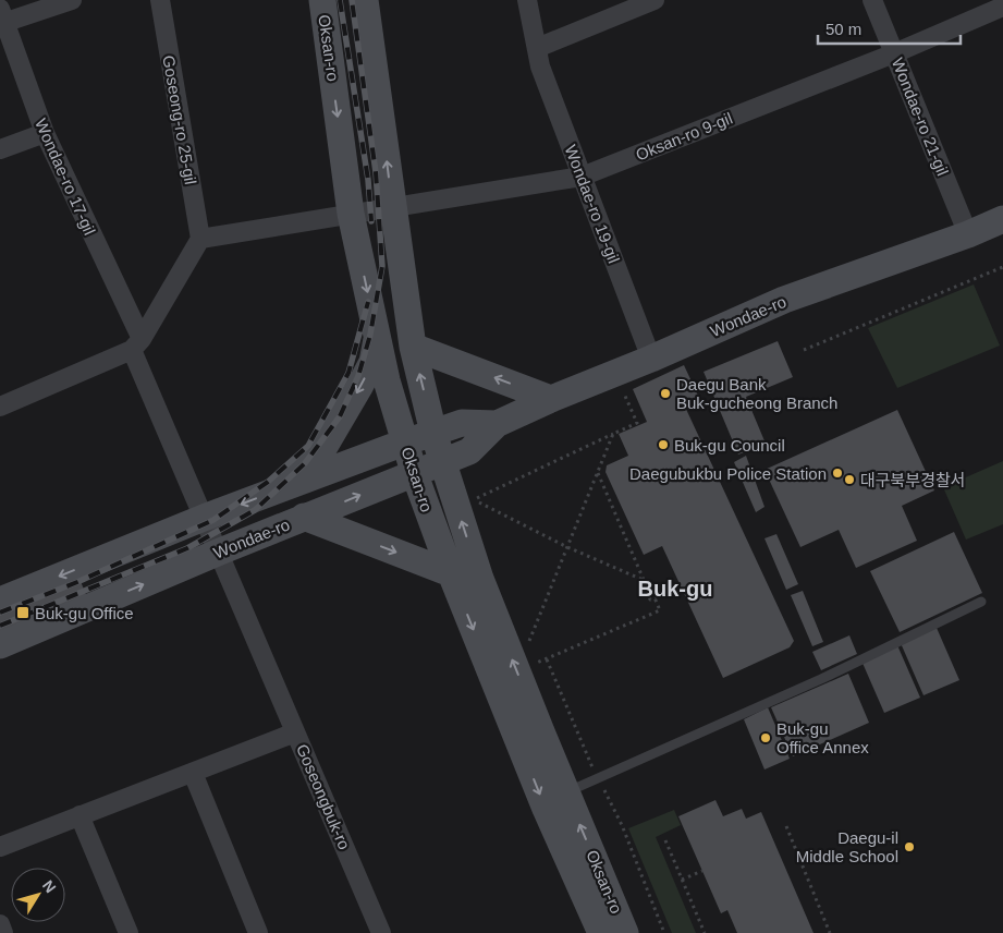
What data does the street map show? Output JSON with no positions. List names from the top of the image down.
{
  "streets": {
    "main road": ["Oksan-ro", "Wondae-ro"],
    "street": [
      "Wondae-ro 21-gil",
      "Goseong-ro 25-gil",
      "Oksan-ro 9-gil",
      "Wondae-ro 17-gil",
      "Wondae-ro 19-gil",
      "Goseongbuk-ro"
    ]
  },
  "crossings": [
    ["Oksan-ro", "Oksan-ro 9-gil"],
    ["Oksan-ro", "Wondae-ro"],
    ["Wondae-ro 21-gil", "Oksan-ro 9-gil"],
    ["Wondae-ro 21-gil", "Wondae-ro"],
    ["Oksan-ro 9-gil", "Wondae-ro 19-gil"],
    ["Wondae-ro 19-gil", "Wondae-ro"]
  ],
  "districts": ["Buk-gu"],
  "places": {
    "other": [
      "Daegu Bank Buk-gucheong Branch",
      "Buk-gu Council",
      "Daegubukbu Police Station",
      "대구북부경찰서",
      "Buk-gu Office Annex",
      "Daegu-il Middle School"
    ],
    "transit": ["Buk-gu Office"]
  },
  "scale_bar": "50 m",
  "north": "top right"
}
